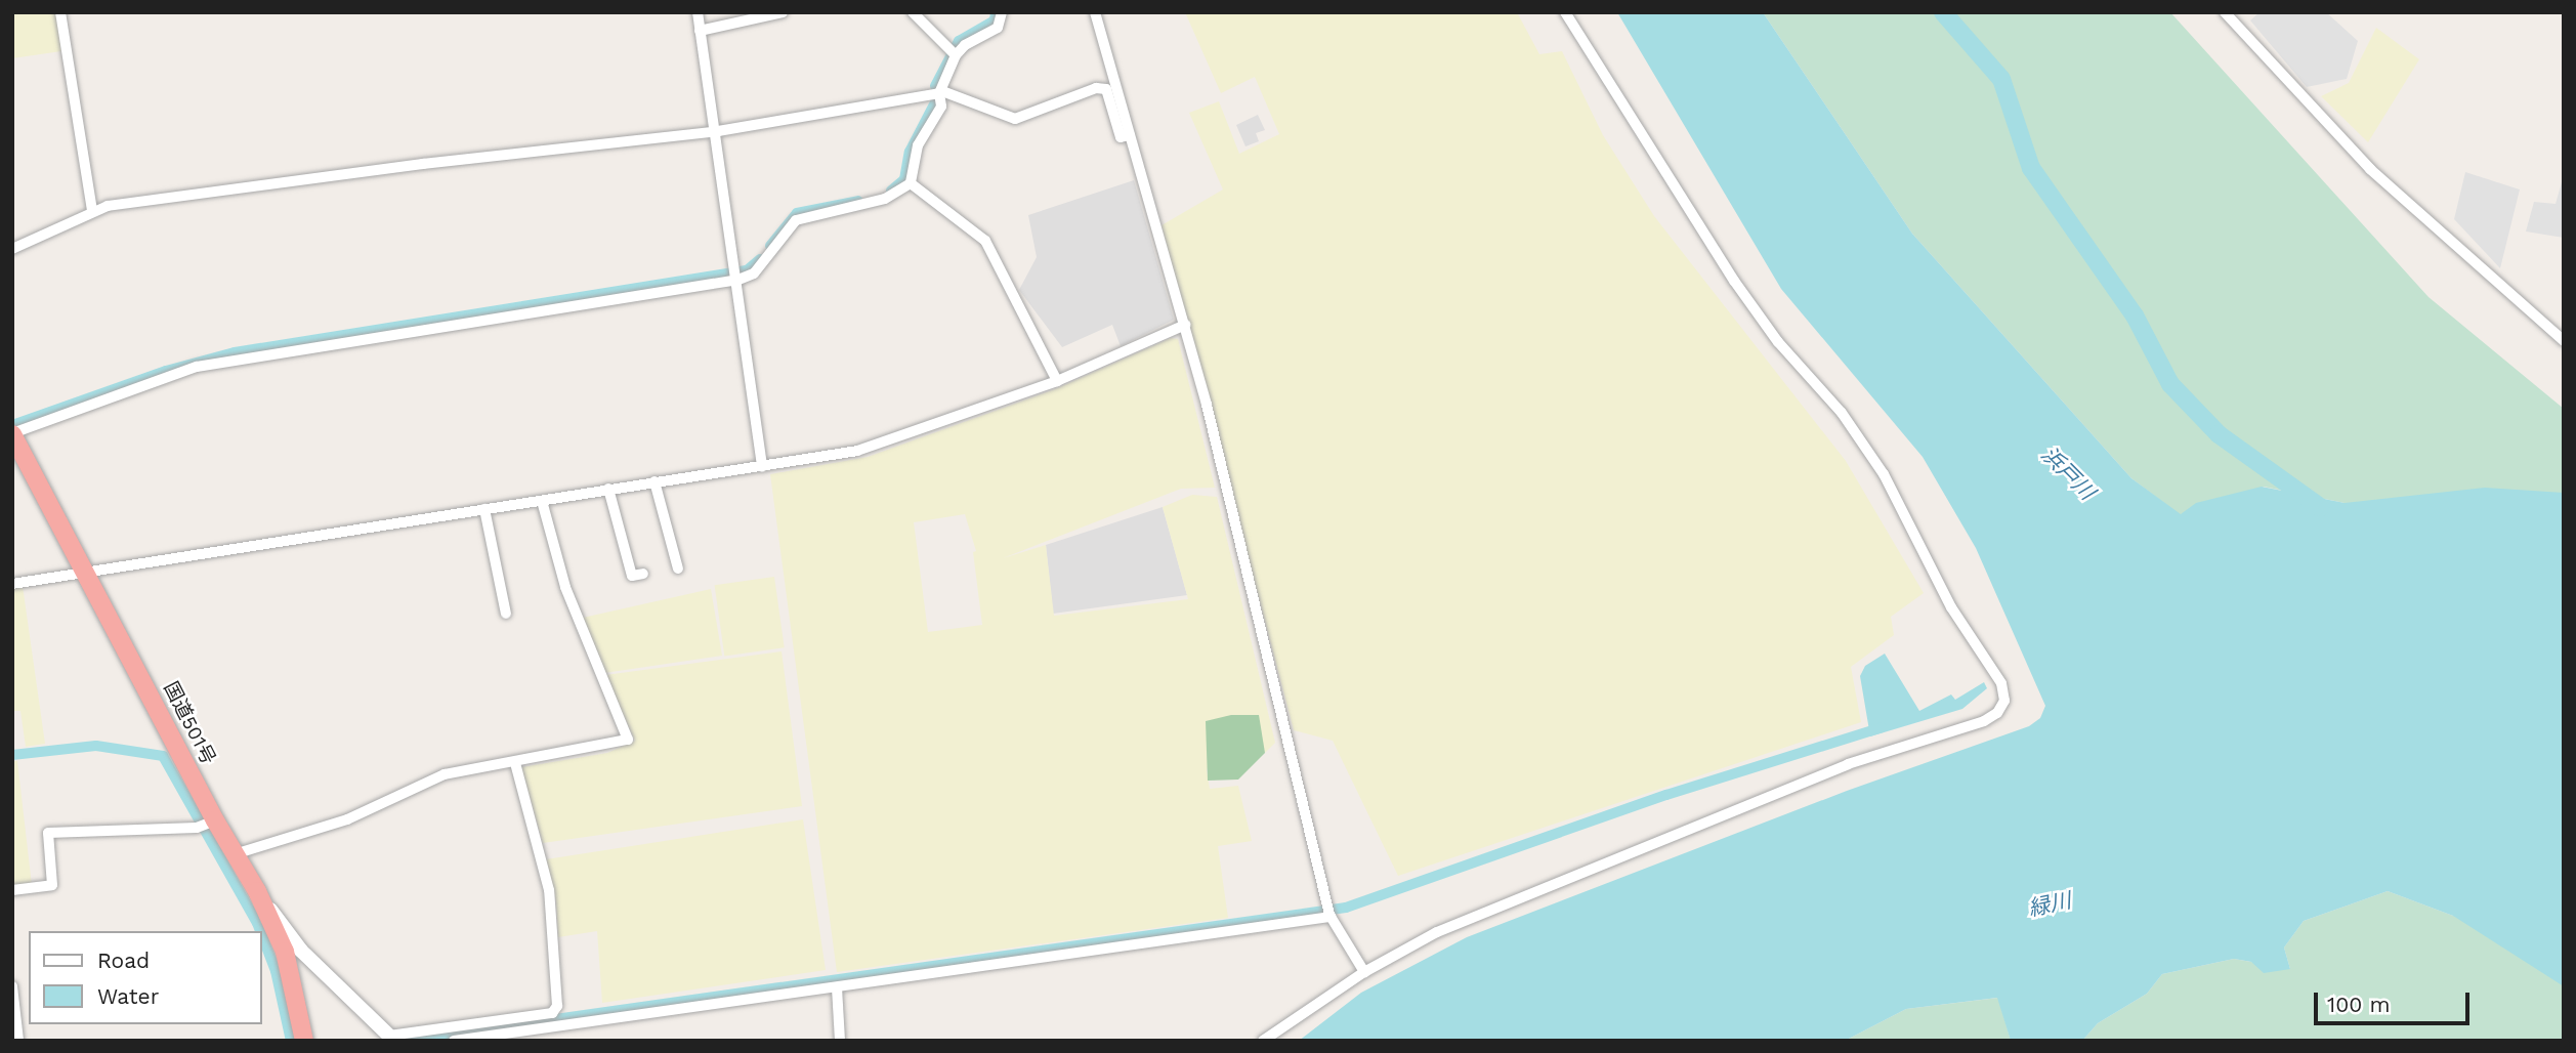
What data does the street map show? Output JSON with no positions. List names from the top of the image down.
{
  "streets": {
    "highway": ["国道501号"]
  },
  "water": ["浜戸川", "緑川"],
  "legend": ["Road", "Water"],
  "scale_bar": "100 m"
}
